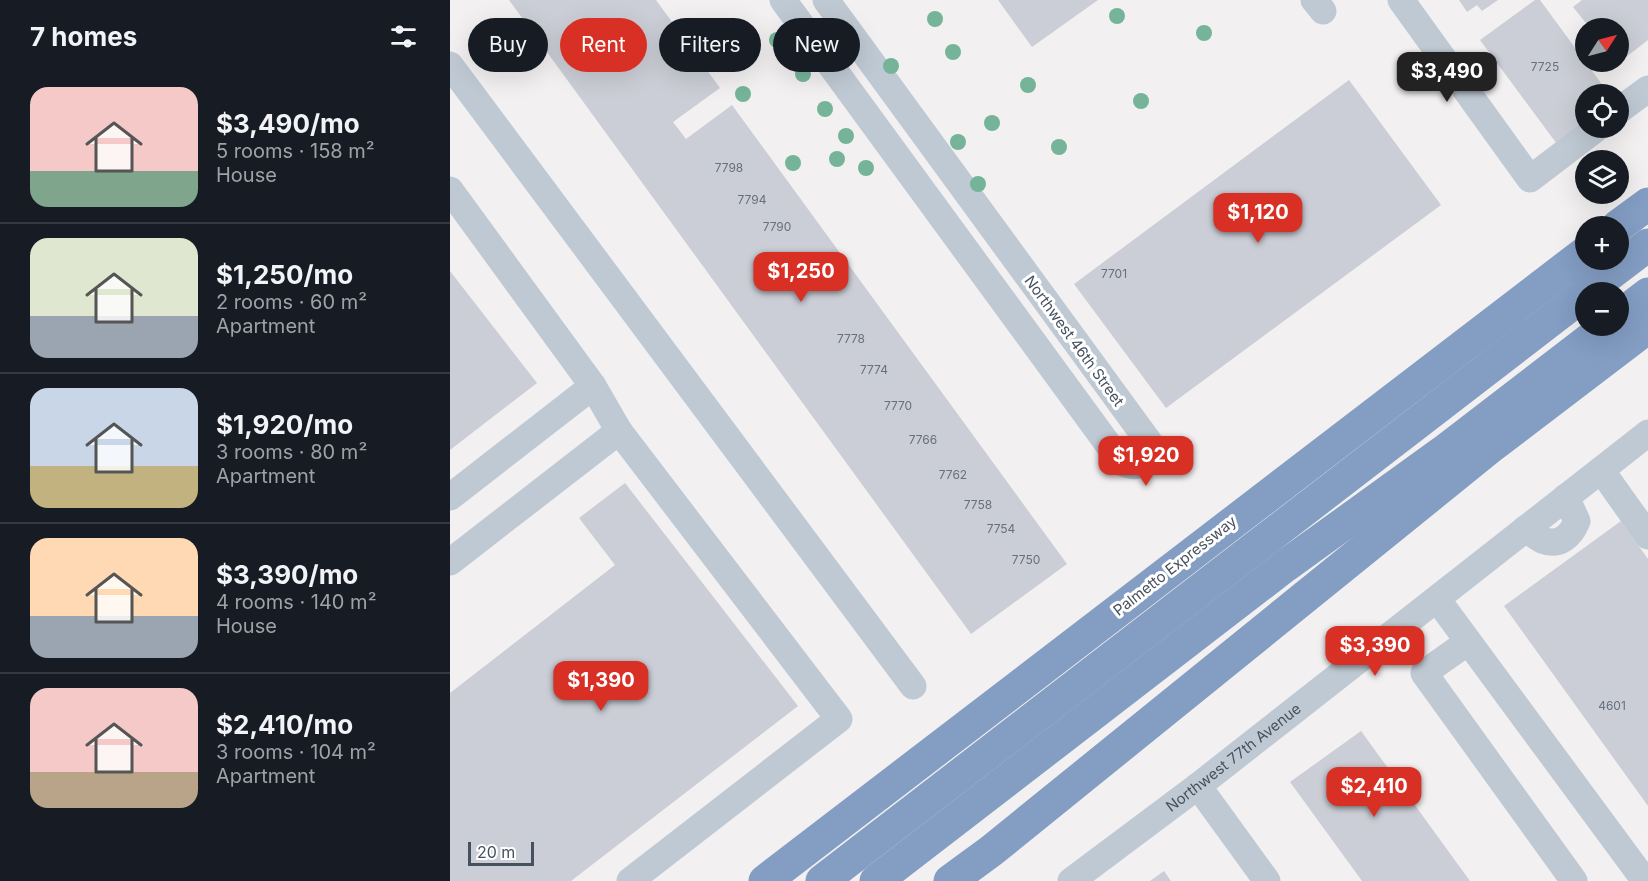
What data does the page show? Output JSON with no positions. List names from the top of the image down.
{
  "streets": {
    "highway": ["Palmetto Expressway"],
    "street": ["Northwest 46th Street", "Northwest 77th Avenue"]
  },
  "house_numbers": [
    "7725",
    "7798",
    "7794",
    "7790",
    "7701",
    "7778",
    "7774",
    "7770",
    "7766",
    "7762",
    "7758",
    "7754",
    "7750",
    "4601"
  ],
  "scale_bar": "20 m",
  "north": "top right",
  "page": {
    "heading": "7 homes",
    "map_buttons": ["+", "−"],
    "chip": [
      "Buy",
      "Rent",
      "Filters",
      "New"
    ],
    "price": [
      "$3,490",
      "$1,120",
      "$1,250",
      "$1,920",
      "$3,390",
      "$1,390",
      "$2,410"
    ],
    "list": [
      {
        "name": "$3,490/mo",
        "note": "5 rooms · 158 m² · House"
      },
      {
        "name": "$1,250/mo",
        "note": "2 rooms · 60 m² · Apartment"
      },
      {
        "name": "$1,920/mo",
        "note": "3 rooms · 80 m² · Apartment"
      },
      {
        "name": "$3,390/mo",
        "note": "4 rooms · 140 m² · House"
      },
      {
        "name": "$2,410/mo",
        "note": "3 rooms · 104 m² · Apartment"
      }
    ],
    "scale": "20 m"
  }
}
